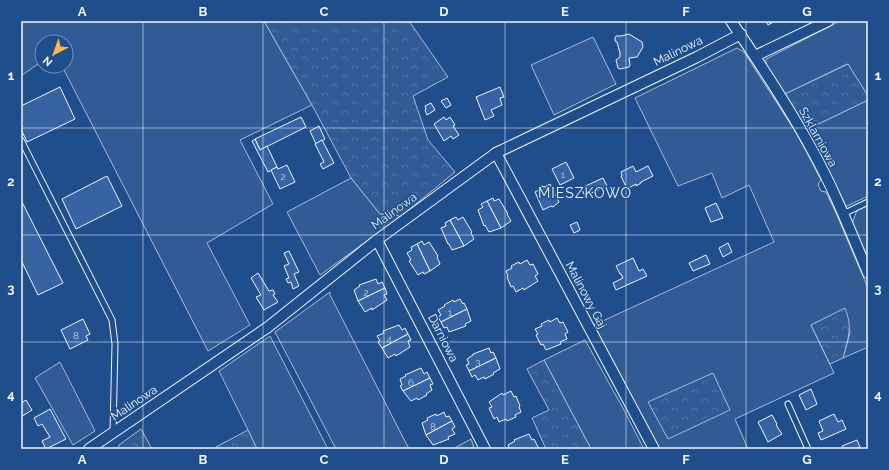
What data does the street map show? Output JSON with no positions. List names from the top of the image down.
{
  "streets": {
    "street": [
      "Malinowa",
      "Szklarniowa",
      "Malinowy Gaj",
      "Darniowa"
    ]
  },
  "crossings": [
    ["Malinowa", "Szklarniowa"],
    ["Malinowa", "Malinowy Gaj"],
    ["Malinowa", "Darniowa"]
  ],
  "districts": ["MIESZKOWO"],
  "house_numbers": [
    "1",
    "2",
    "2",
    "1",
    "8",
    "4",
    "3",
    "6",
    "8"
  ],
  "north": "bottom left",
  "grid": {
    "columns": [
      "A",
      "B",
      "C",
      "D",
      "E",
      "F",
      "G"
    ],
    "rows": [
      "1",
      "2",
      "3",
      "4"
    ]
  }
}
